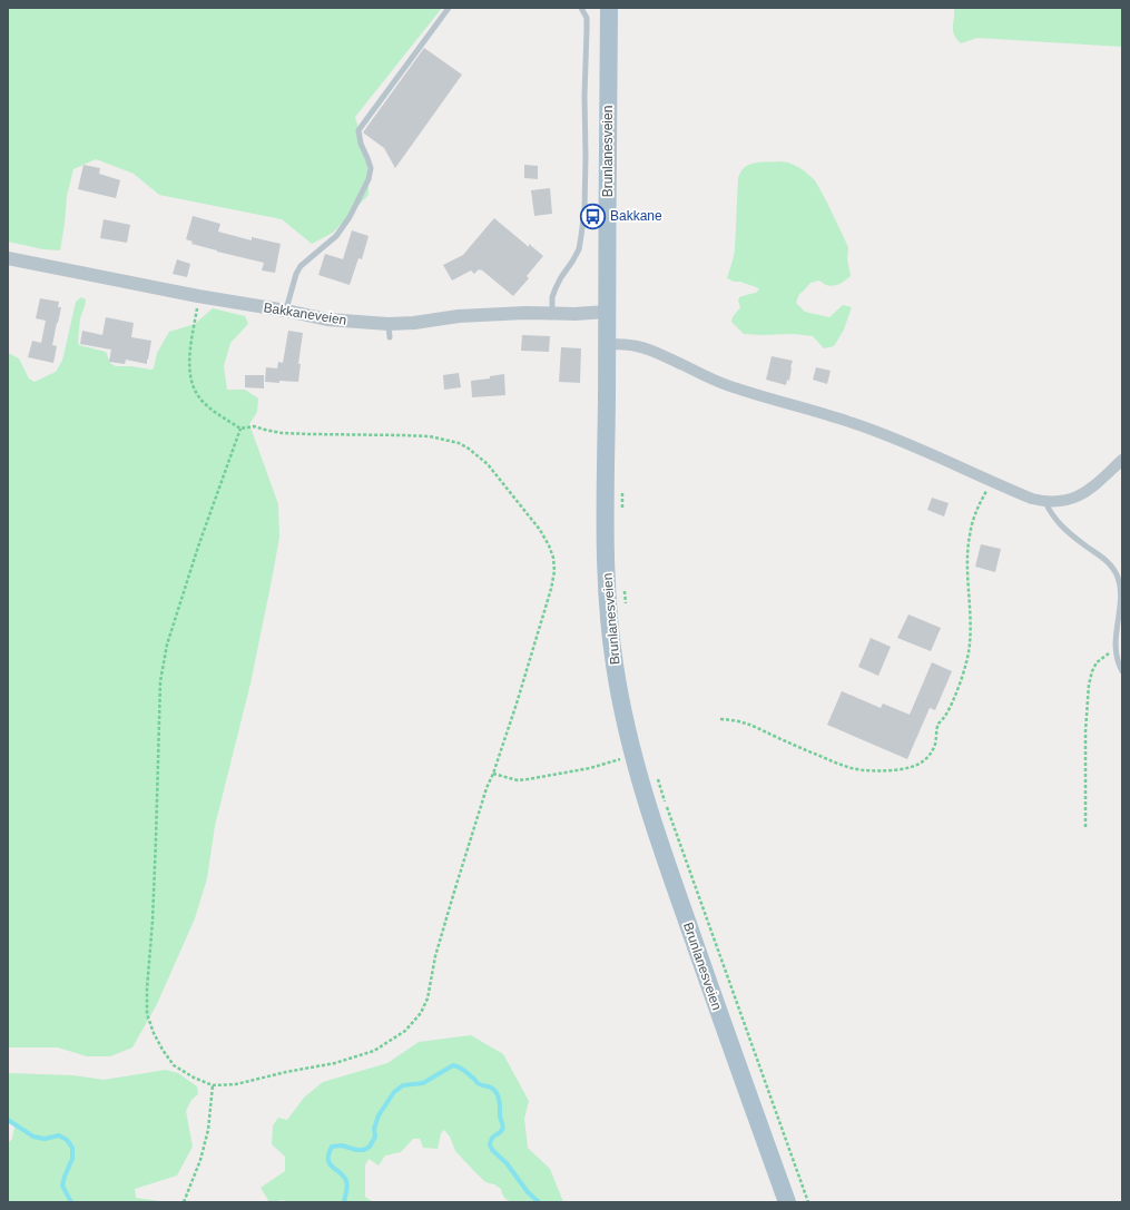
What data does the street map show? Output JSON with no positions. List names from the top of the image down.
{
  "streets": {
    "main road": ["Brunlanesveien"],
    "street": ["Bakkaneveien"]
  },
  "crossings": [
    ["Brunlanesveien", "Bakkaneveien"]
  ],
  "places": {
    "bus stop": ["Bakkane"]
  }
}
